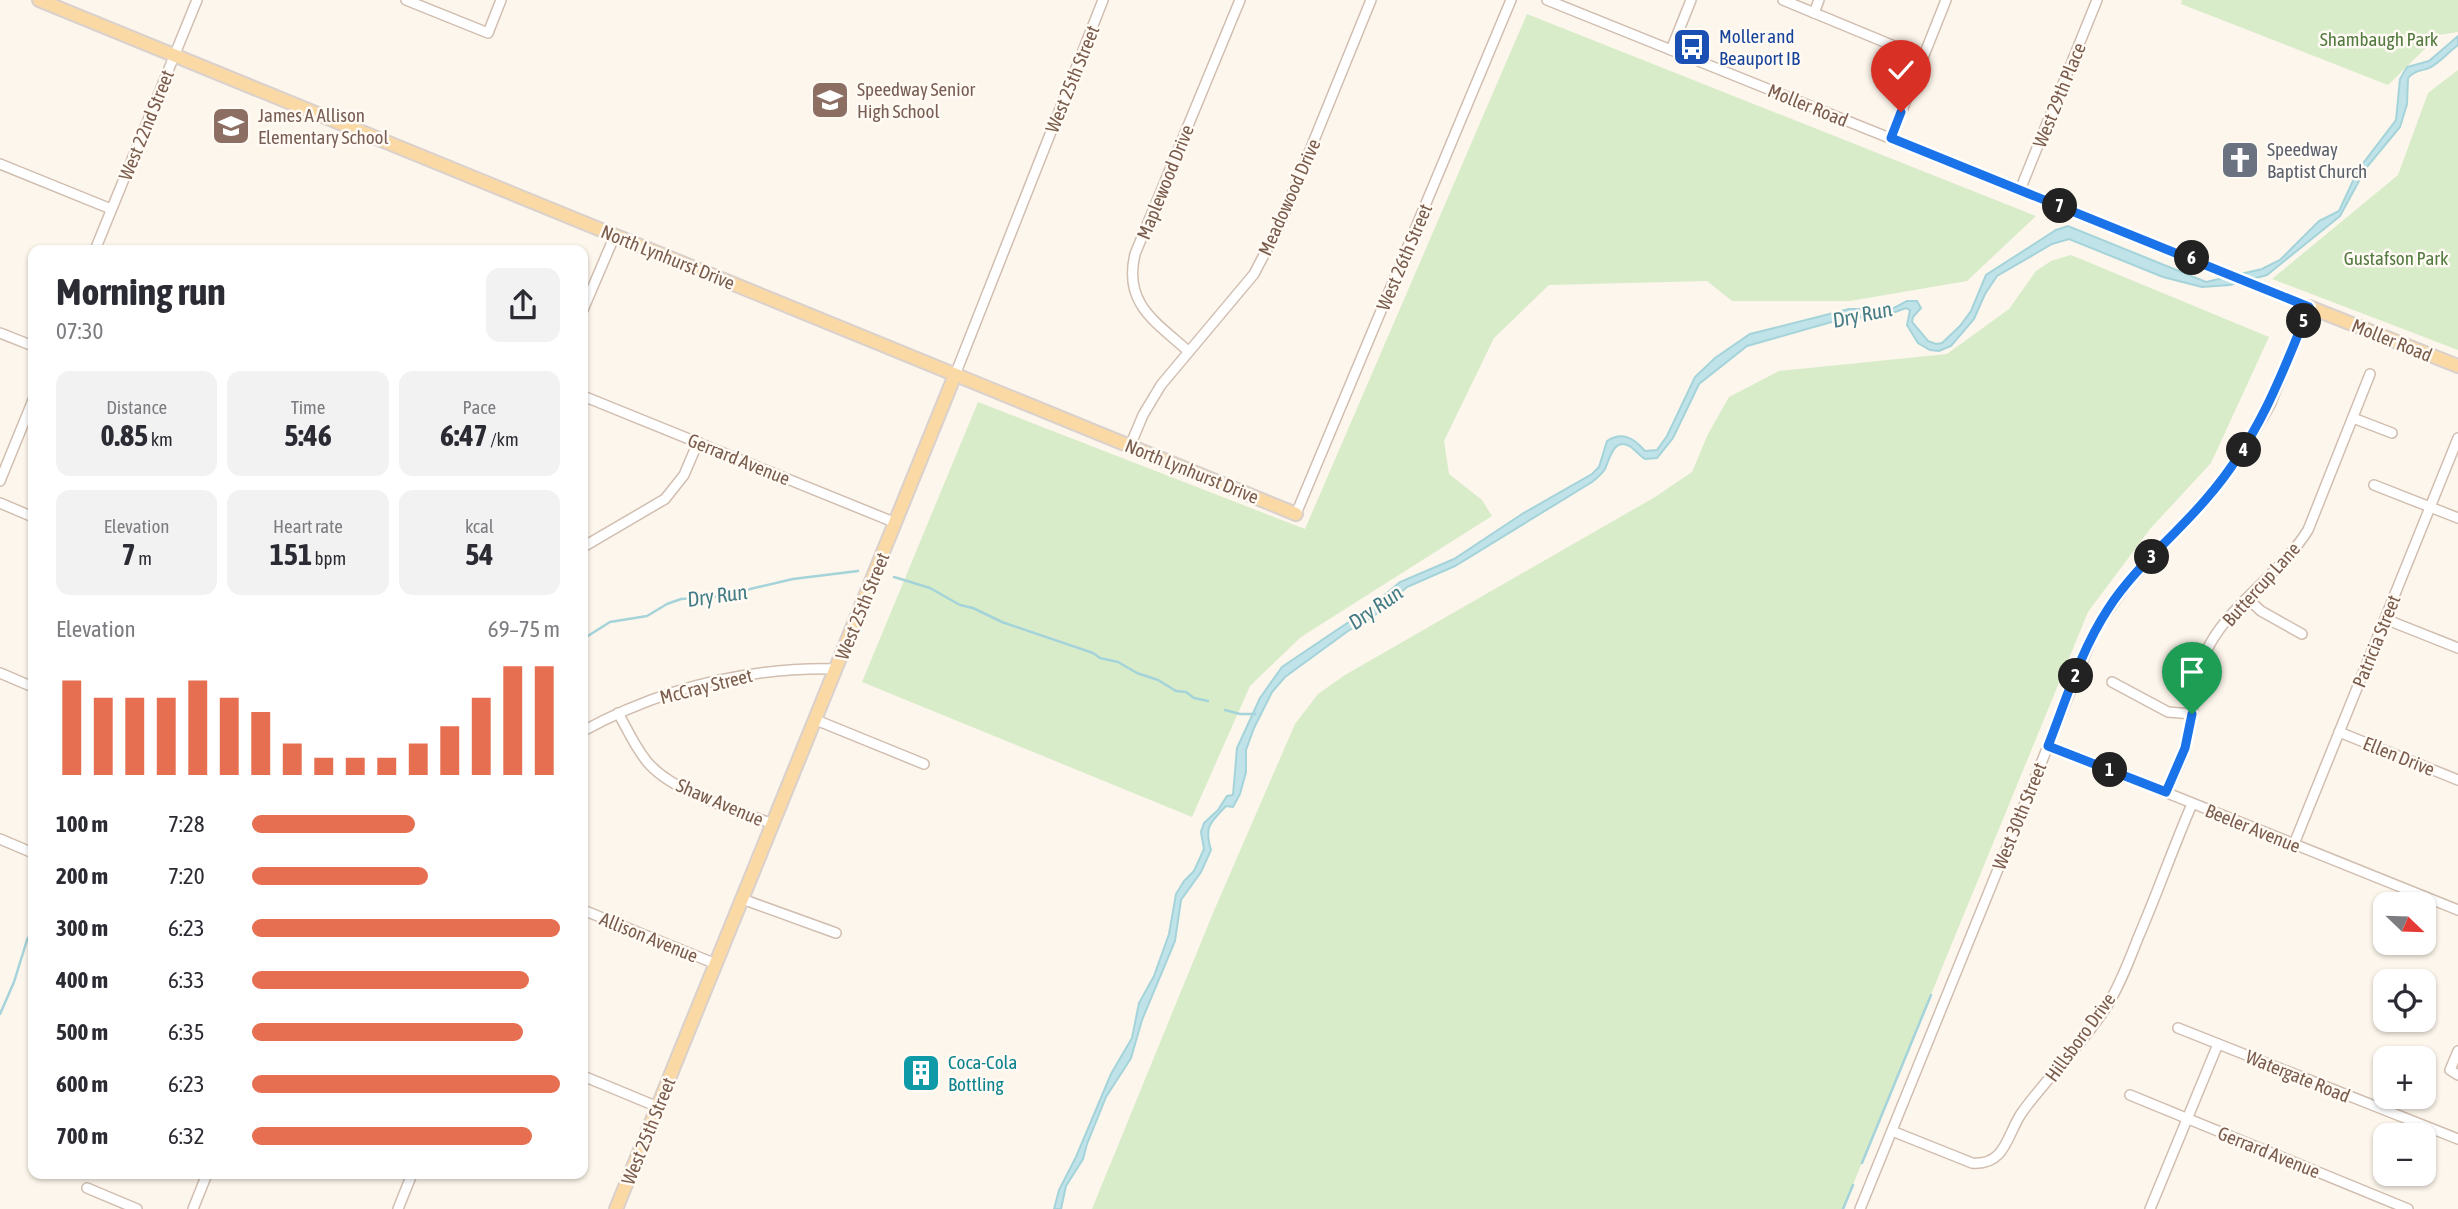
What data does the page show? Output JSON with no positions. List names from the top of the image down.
{
  "streets": {
    "main road": ["West 25th Street", "Moller Road", "North Lynhurst Drive"],
    "street": [
      "West 29th Place",
      "West 22nd Street",
      "Maplewood Drive",
      "Meadowood Drive",
      "West 26th Street",
      "Gerrard Avenue",
      "Buttercup Lane",
      "Patricia Street",
      "McCray Street",
      "Ellen Drive",
      "Shaw Avenue",
      "West 30th Street",
      "Beeler Avenue",
      "Allison Avenue",
      "Hillsboro Drive",
      "Watergate Road"
    ]
  },
  "crossings": [
    ["West 25th Street", "North Lynhurst Drive"],
    ["West 25th Street", "Gerrard Avenue"],
    ["West 25th Street", "McCray Street"],
    ["West 25th Street", "Shaw Avenue"],
    ["West 25th Street", "Allison Avenue"],
    ["West 29th Place", "Moller Road"],
    ["Moller Road", "West 30th Street"],
    ["West 22nd Street", "North Lynhurst Drive"],
    ["Maplewood Drive", "Meadowood Drive"],
    ["Meadowood Drive", "North Lynhurst Drive"],
    ["North Lynhurst Drive", "West 26th Street"],
    ["Buttercup Lane", "Beeler Avenue"],
    ["Patricia Street", "Ellen Drive"],
    ["Patricia Street", "Beeler Avenue"],
    ["McCray Street", "Shaw Avenue"],
    ["West 30th Street", "Beeler Avenue"],
    ["West 30th Street", "Hillsboro Drive"],
    ["Beeler Avenue", "Hillsboro Drive"]
  ],
  "water": ["Dry Run"],
  "parks": ["Shambaugh Park", "Gustafson Park"],
  "places": {
    "bus stop": ["Moller and Beauport IB"],
    "school or university": ["Speedway Senior High School", "James A Allison Elementary School"],
    "church": ["Speedway Baptist Church"],
    "building": ["Coca-Cola Bottling"]
  },
  "north": "bottom right",
  "page": {
    "pins": [
      "7",
      "6",
      "5",
      "4",
      "3",
      "2",
      "1"
    ],
    "heading": ["Morning run", "07:30"],
    "stats": [
      ["Distance", "0.85 km"],
      ["Time", "5:46"],
      ["Pace", "6:47 /km"],
      ["Elevation", "7 m"],
      ["Heart rate", "151 bpm"],
      ["kcal", "54"]
    ],
    "chart": ["Elevation", "69–75 m"],
    "list": [
      {
        "name": "100 m",
        "note": "7:28"
      },
      {
        "name": "200 m",
        "note": "7:20"
      },
      {
        "name": "300 m",
        "note": "6:23"
      },
      {
        "name": "400 m",
        "note": "6:33"
      },
      {
        "name": "500 m",
        "note": "6:35"
      },
      {
        "name": "600 m",
        "note": "6:23"
      },
      {
        "name": "700 m",
        "note": "6:32"
      }
    ],
    "map_buttons": ["+", "−"]
  }
}
